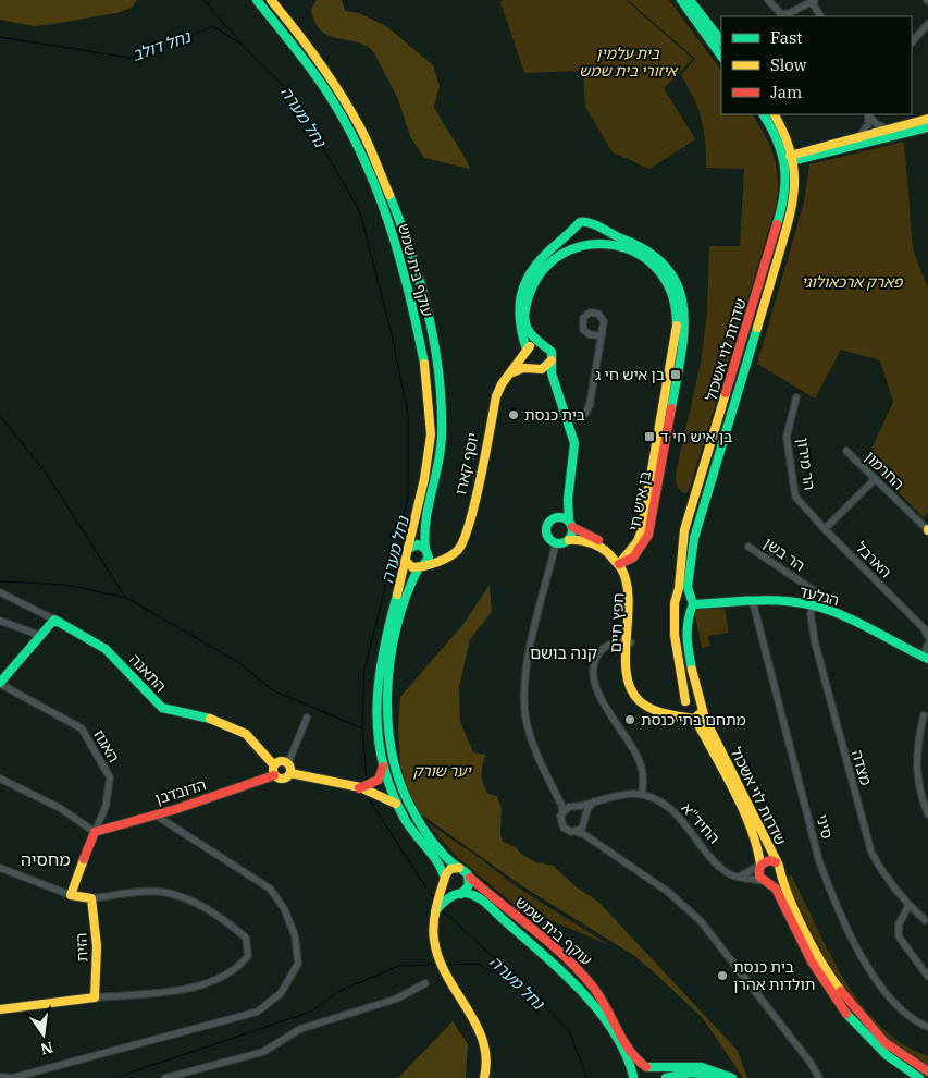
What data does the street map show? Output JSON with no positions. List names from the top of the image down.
{
  "streets": {
    "main road": [
      "עוקף בית שמש",
      "שדרות לוי אשכול",
      "יוסף קארו",
      "בן איש חי",
      "הגלעד",
      "חפץ חיים",
      "התאנה",
      "האגוז",
      "הדובדבן",
      "הזית"
    ],
    "street": [
      "הר מירון",
      "החרמון",
      "הר בשן",
      "הארבל",
      "מצדה",
      "החיד\"א",
      "סיני"
    ]
  },
  "crossings": [
    ["שדרות לוי אשכול", "הגלעד"],
    ["שדרות לוי אשכול", "חפץ חיים"],
    ["יוסף קארו", "בן איש חי"],
    ["הר מירון", "הארבל"],
    ["בן איש חי", "חפץ חיים"],
    ["הר בשן", "הגלעד"],
    ["הגלעד", "מצדה"],
    ["הגלעד", "סיני"],
    ["התאנה", "הדובדבן"],
    ["האגוז", "הדובדבן"]
  ],
  "districts": ["קנה בושם", "מחסיה"],
  "water": ["נחל דולב", "נחל מערה"],
  "parks": ["בית עלמין איזורי בית שמש", "פארק ארכאולוגי", "יער שורק"],
  "places": {
    "transit": ["בן איש חי ג", "בן איש חי ד"],
    "other": ["בית כנסת", "מתחם בתי כנסת", "בית כנסת תולדות אהרן"]
  },
  "legend": ["Fast", "Slow", "Jam"],
  "north": "bottom"
}
